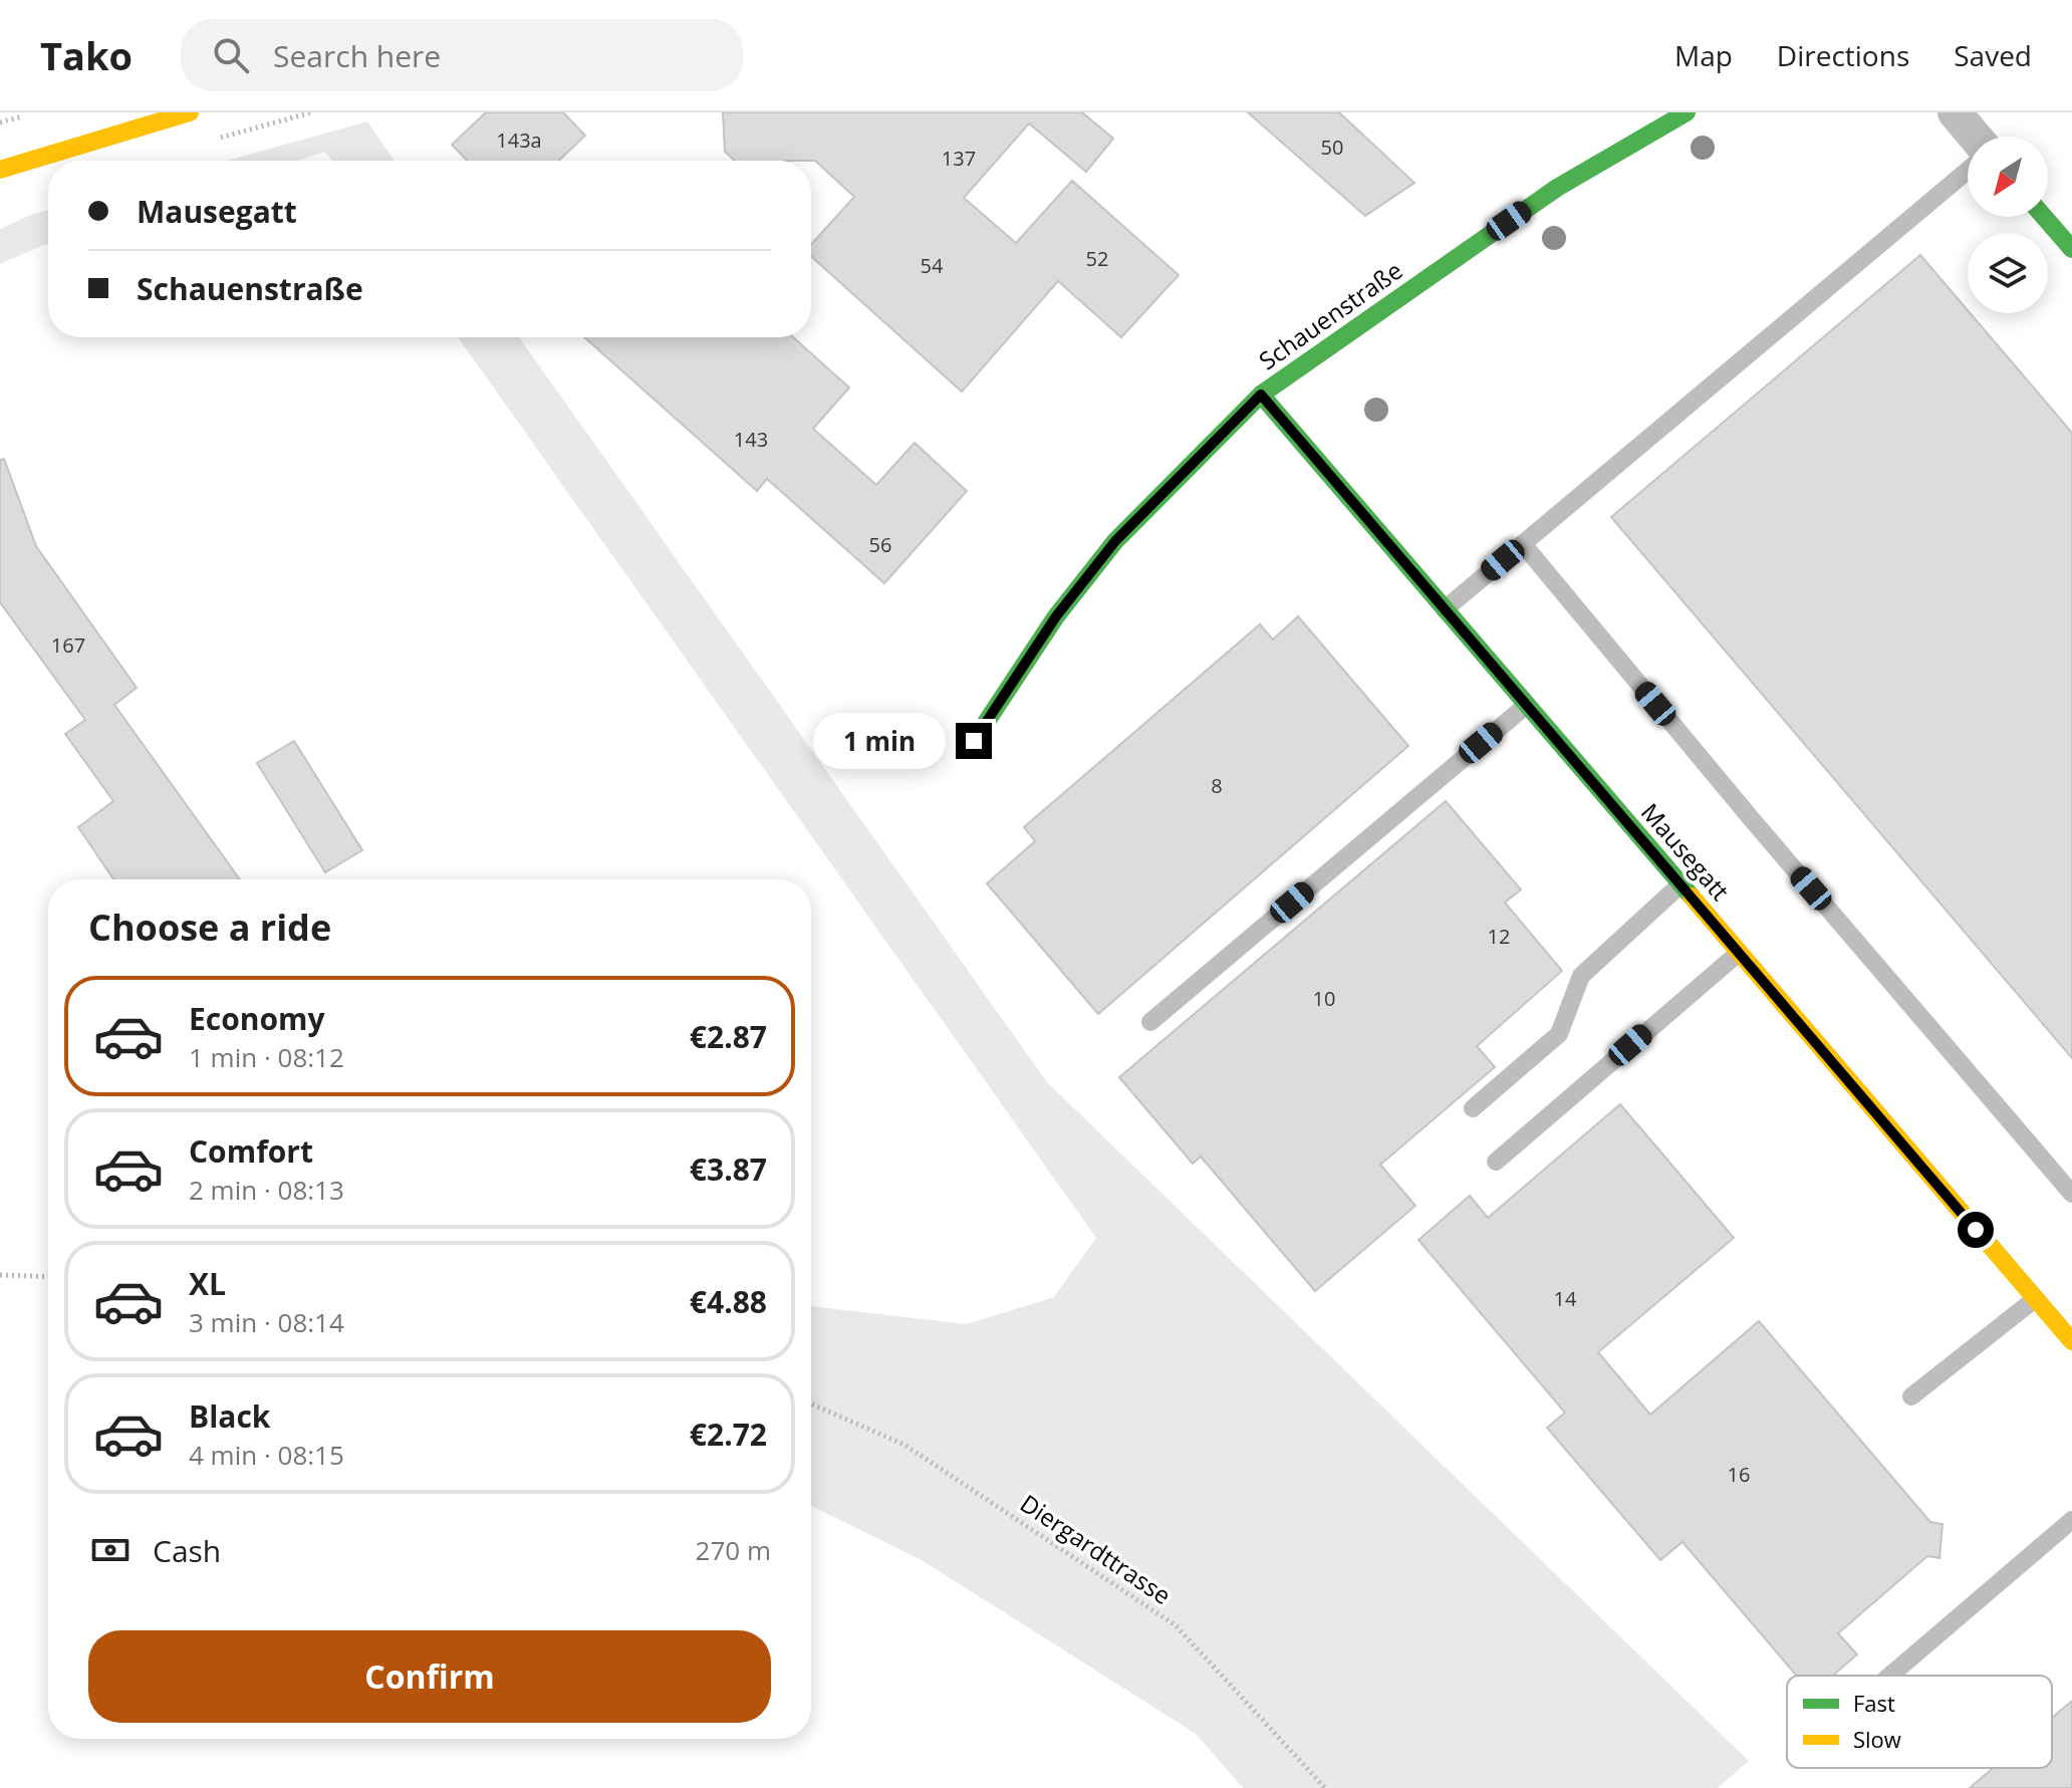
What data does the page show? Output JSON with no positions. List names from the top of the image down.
{
  "streets": {
    "street": ["Schauenstraße", "Mausegatt"],
    "path": ["Diergardttrasse"]
  },
  "crossings": [
    ["Schauenstraße", "Mausegatt"]
  ],
  "house_numbers": [
    "143a",
    "50",
    "137",
    "52",
    "54",
    "143",
    "56",
    "167",
    "8",
    "12",
    "10",
    "14",
    "16"
  ],
  "legend": ["Fast", "Slow"],
  "north": "bottom left",
  "page": {
    "header": "Tako",
    "search": "Search here",
    "nav": ["Map", "Directions", "Saved"],
    "banner": ["Mausegatt", "Schauenstraße"],
    "bubble": "1 min",
    "heading": "Choose a ride",
    "list": [
      {
        "name": "Economy",
        "note": "1 min · 08:12",
        "value": "€2.87"
      },
      {
        "name": "Comfort",
        "note": "2 min · 08:13",
        "value": "€3.87"
      },
      {
        "name": "XL",
        "note": "3 min · 08:14",
        "value": "€4.88"
      },
      {
        "name": "Black",
        "note": "4 min · 08:15",
        "value": "€2.72"
      }
    ],
    "pay": ["Cash", "270 m"],
    "buttons": "Confirm"
  }
}
